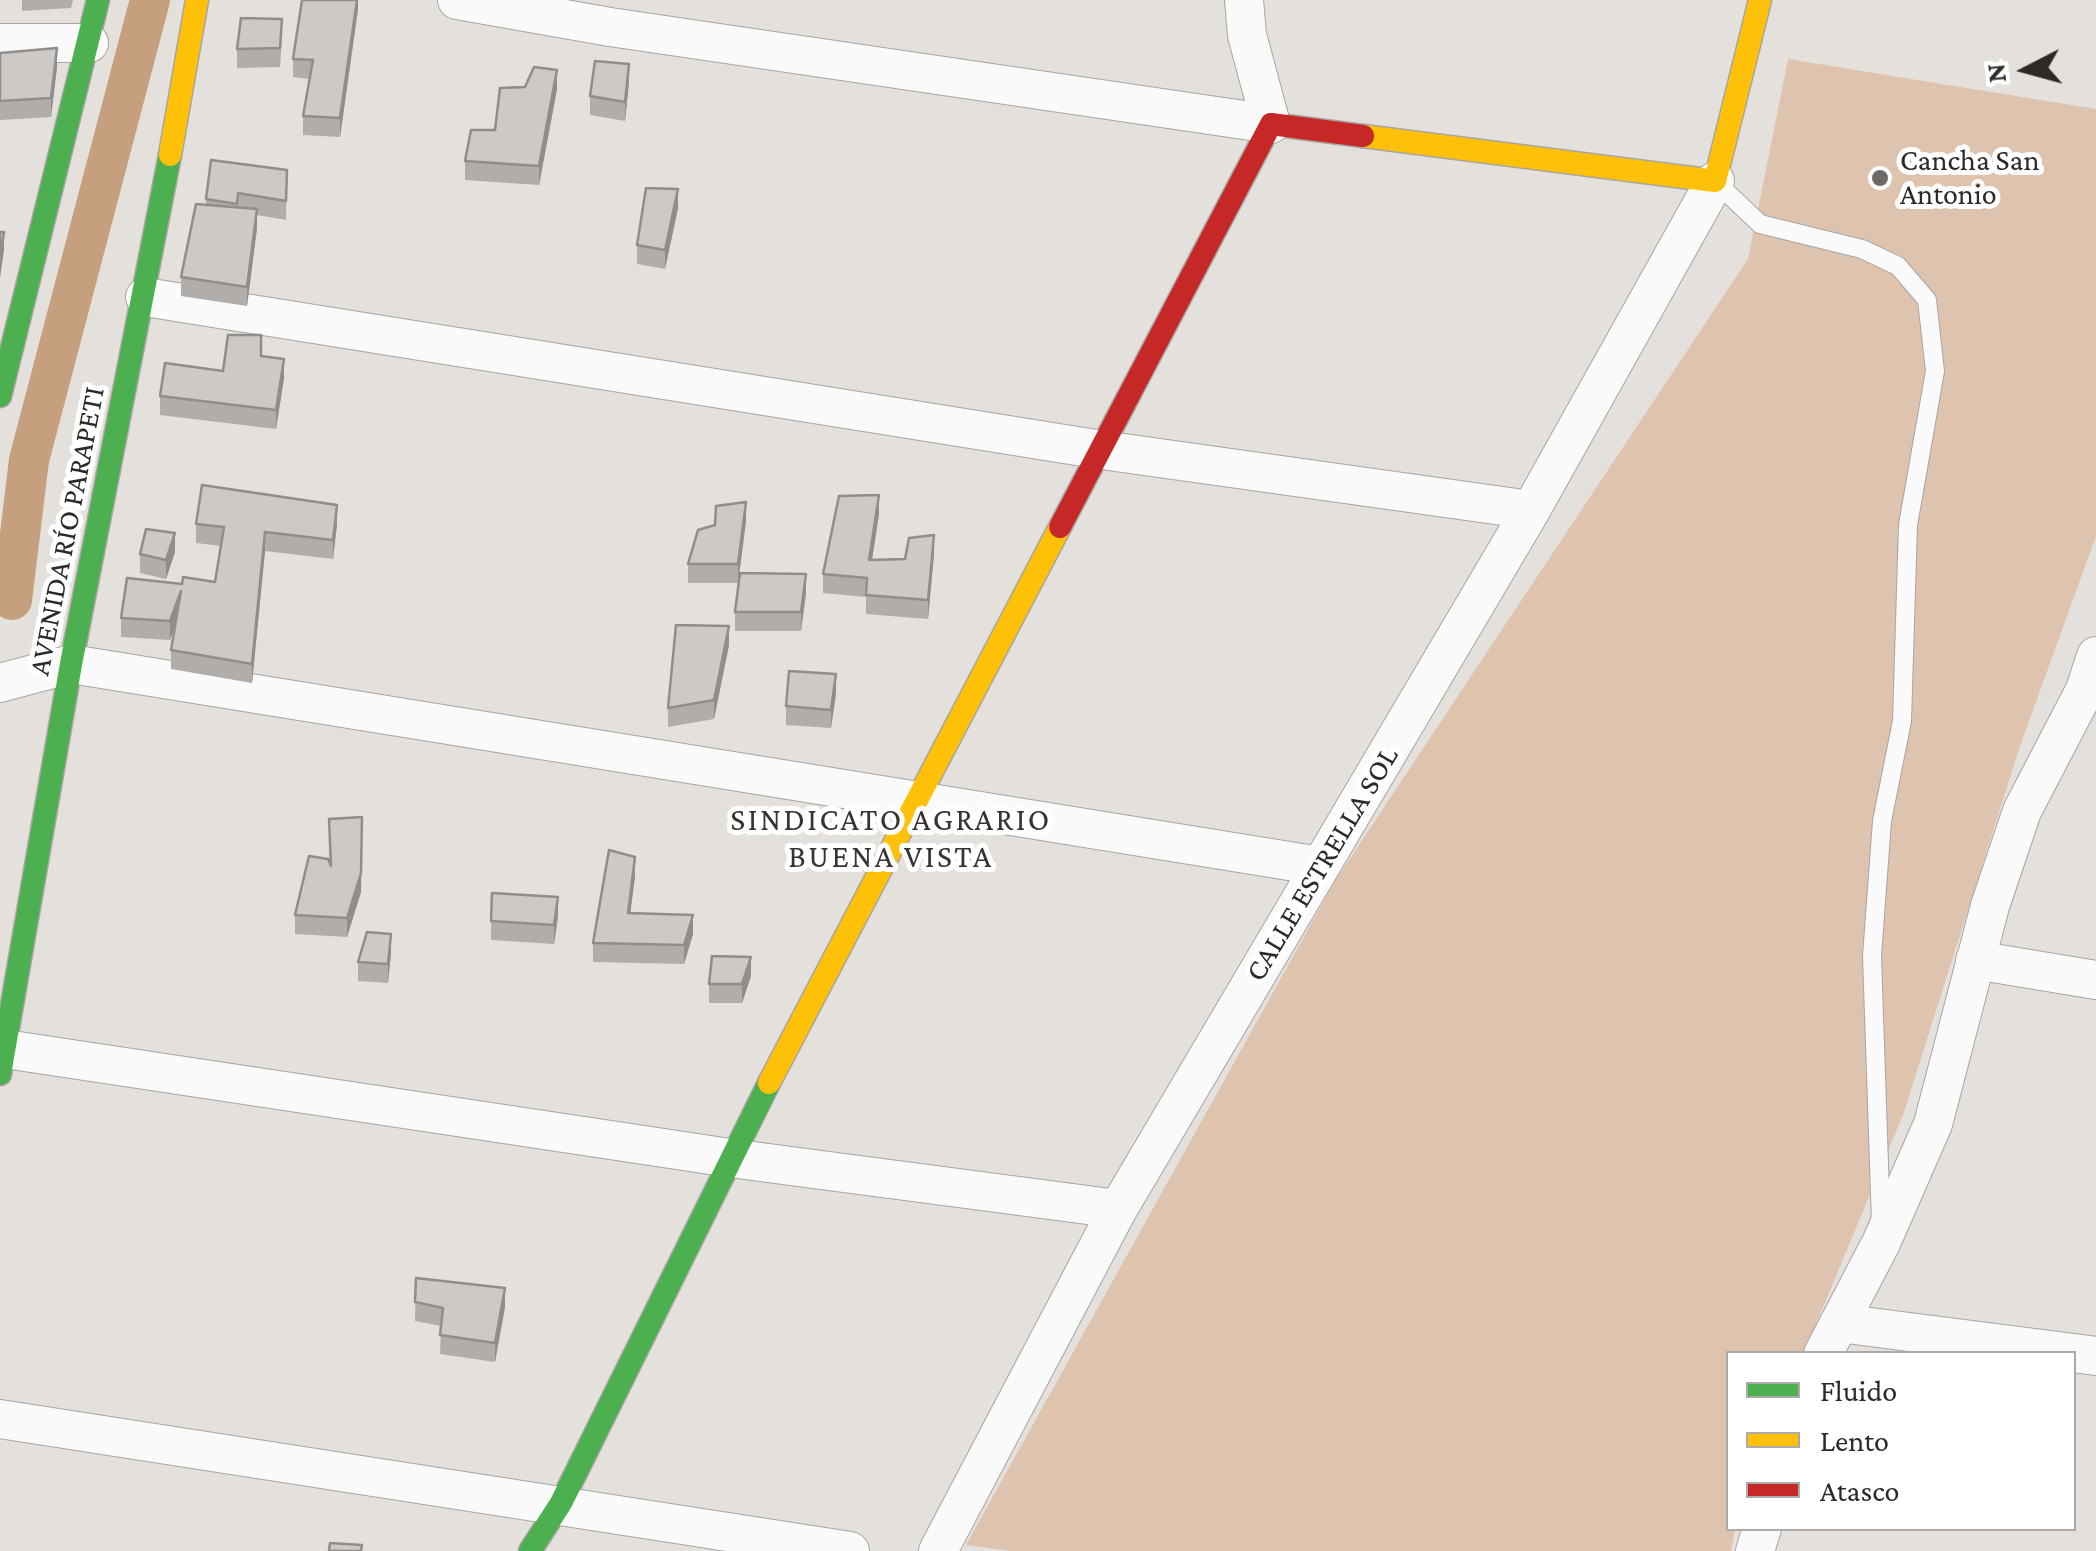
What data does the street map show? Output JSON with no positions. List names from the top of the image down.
{
  "streets": {
    "street": ["AVENIDA RÍO PARAPETI", "CALLE ESTRELLA SOL"]
  },
  "districts": ["SINDICATO AGRARIO BUENA VISTA"],
  "places": ["Cancha San Antonio"],
  "legend": ["Fluido", "Lento", "Atasco"],
  "north": "left"
}
